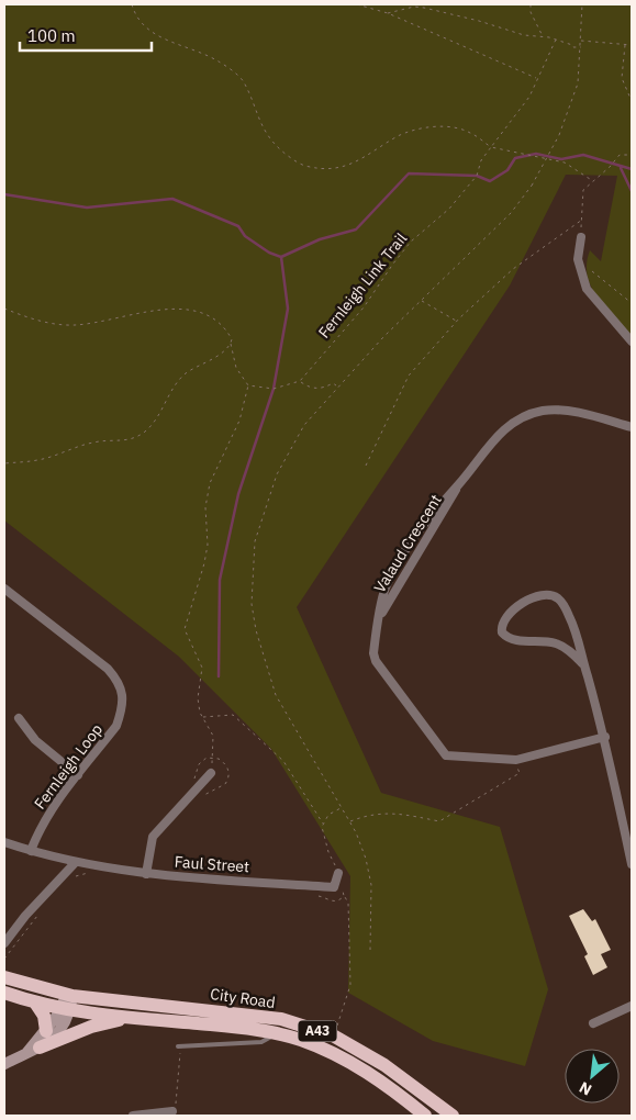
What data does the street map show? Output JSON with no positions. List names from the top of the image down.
{
  "streets": {
    "highway": ["City Road", "A43"],
    "street": ["Valaud Crescent", "Fernleigh Loop", "Faul Street"],
    "path": ["Fernleigh Link Trail"]
  },
  "crossings": [
    ["Fernleigh Loop", "Faul Street"]
  ],
  "scale_bar": "100 m",
  "north": "bottom left"
}
